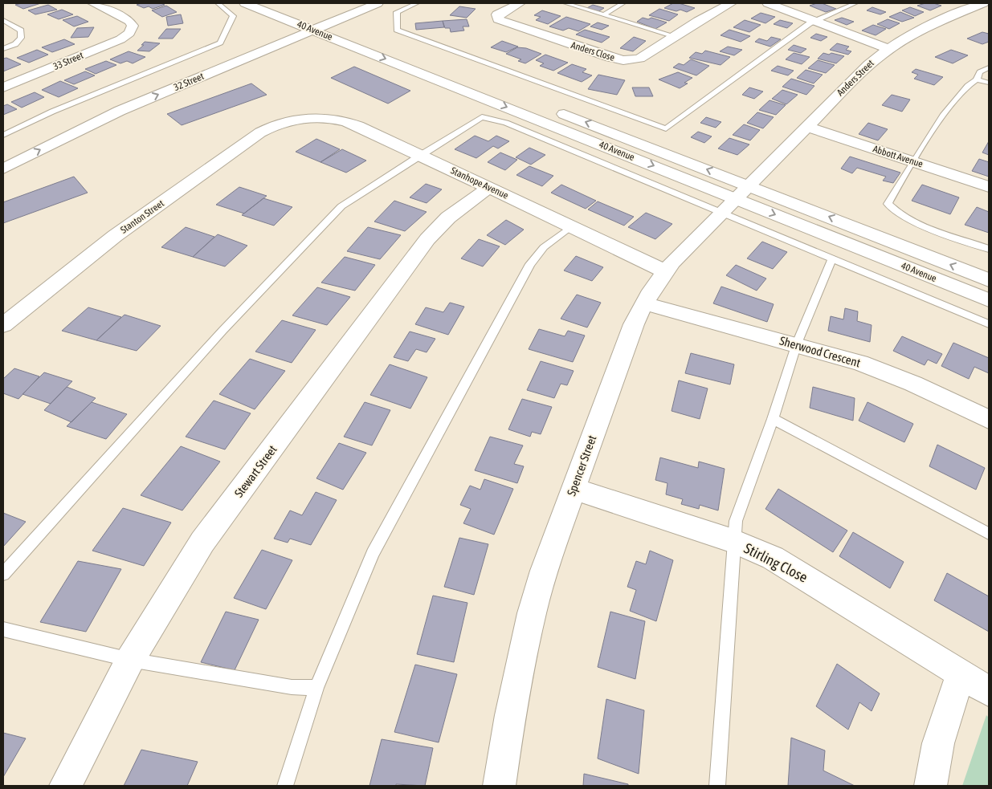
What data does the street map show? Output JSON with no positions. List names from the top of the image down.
{
  "streets": {
    "street": [
      "40 Avenue",
      "Anders Close",
      "33 Street",
      "Anders Street",
      "32 Street",
      "Abbott Avenue",
      "Stanhope Avenue",
      "Stanton Street",
      "Sherwood Crescent",
      "Spencer Street",
      "Stewart Street",
      "Stirling Close"
    ]
  },
  "crossings": [
    ["40 Avenue", "Anders Street"],
    ["40 Avenue", "32 Street"],
    ["40 Avenue", "Spencer Street"],
    ["Anders Street", "Abbott Avenue"],
    ["Anders Street", "Spencer Street"],
    ["Stanhope Avenue", "Stanton Street"],
    ["Stanhope Avenue", "Spencer Street"],
    ["Stanhope Avenue", "Stewart Street"],
    ["Sherwood Crescent", "Spencer Street"],
    ["Spencer Street", "Stirling Close"]
  ]
}
